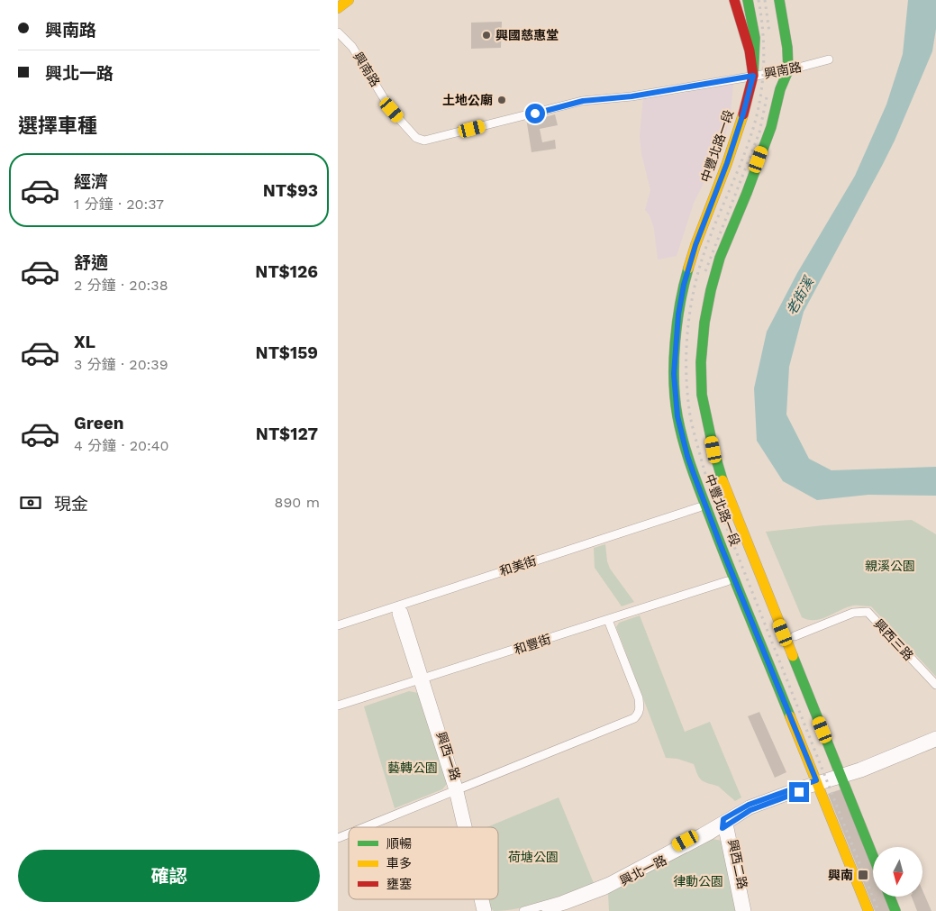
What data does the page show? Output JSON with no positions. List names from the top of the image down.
{
  "streets": {
    "main road": ["中豐北路一段"],
    "street": [
      "興南路",
      "和美街",
      "興西三路",
      "和豐街",
      "興西一路",
      "興西二路",
      "興北一路"
    ]
  },
  "crossings": [
    ["興南路", "中豐北路一段"],
    ["和美街", "興西一路"],
    ["和豐街", "興西一路"],
    ["興西二路", "興北一路"]
  ],
  "water": ["老街溪"],
  "parks": [
    "親溪公園",
    "藝轉公園",
    "荷塘公園",
    "律動公園"
  ],
  "places": {
    "other": ["興國慈惠堂", "土地公廟"],
    "transit": ["興南"]
  },
  "legend": ["順暢", "車多", "壅塞"],
  "north": "bottom",
  "page": {
    "banner": ["興南路", "興北一路"],
    "heading": "選擇車種",
    "list": [
      {
        "name": "經濟",
        "note": "1 分鐘 · 20:37",
        "value": "NT$93"
      },
      {
        "name": "舒適",
        "note": "2 分鐘 · 20:38",
        "value": "NT$126"
      },
      {
        "name": "XL",
        "note": "3 分鐘 · 20:39",
        "value": "NT$159"
      },
      {
        "name": "Green",
        "note": "4 分鐘 · 20:40",
        "value": "NT$127"
      }
    ],
    "pay": ["現金", "890 m"],
    "buttons": "確認"
  }
}
